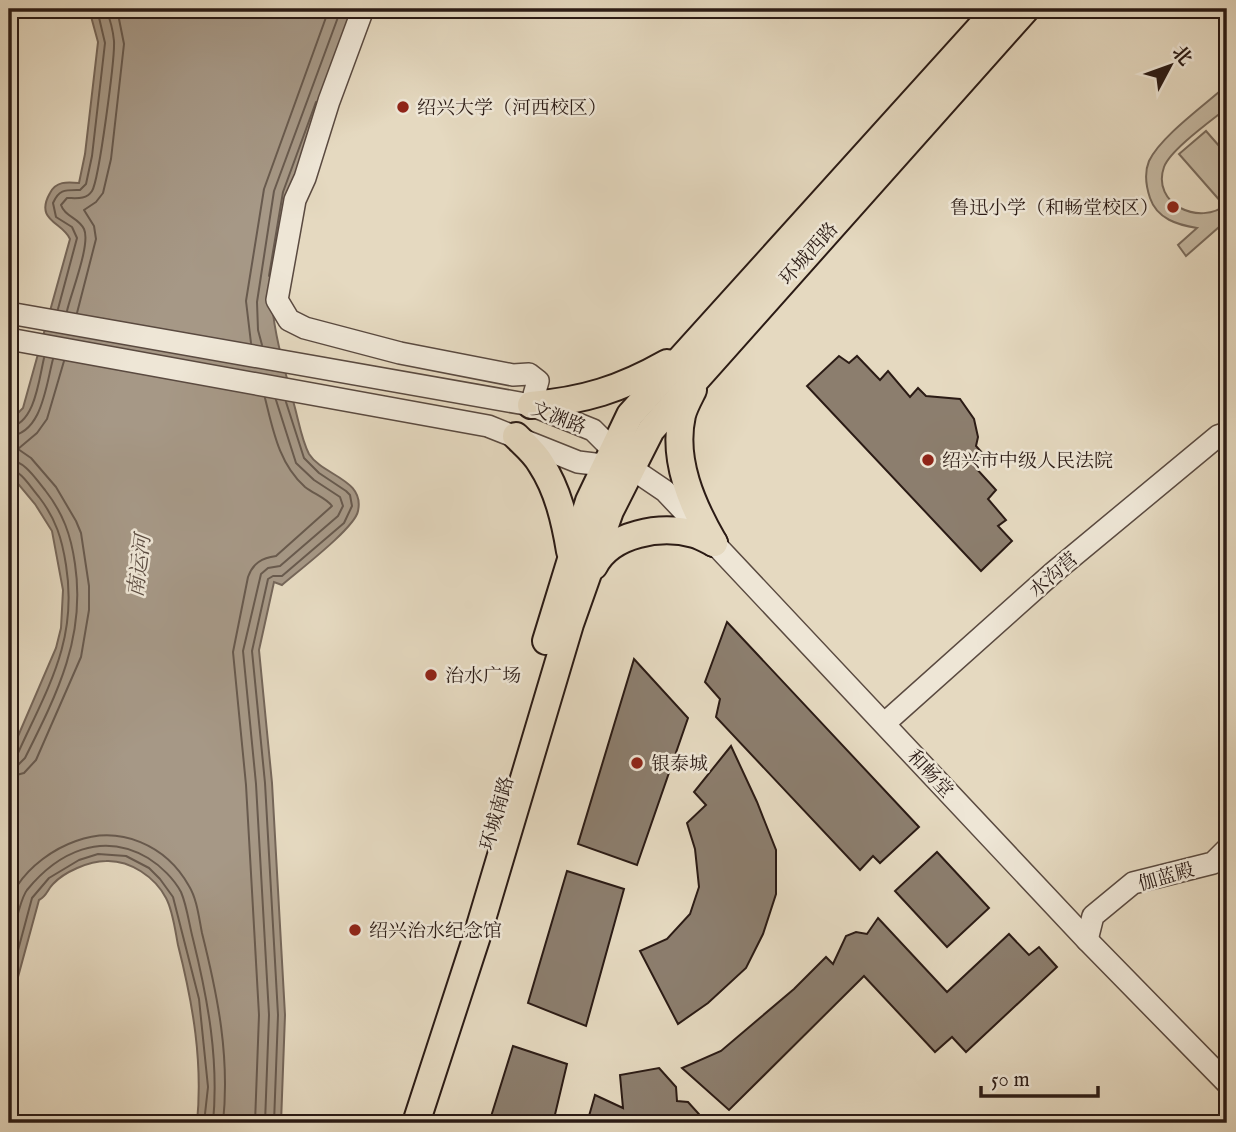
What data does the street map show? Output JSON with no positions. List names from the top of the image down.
{
  "streets": {
    "main road": ["环城西路", "环城南路"],
    "street": [
      "文渊路",
      "水沟营",
      "和畅堂",
      "伽蓝殿"
    ]
  },
  "crossings": [
    ["环城西路", "文渊路"],
    ["环城西路", "和畅堂"],
    ["环城西路", "环城南路"],
    ["文渊路", "和畅堂"],
    ["水沟营", "和畅堂"],
    ["和畅堂", "伽蓝殿"]
  ],
  "water": ["南运河"],
  "places": [
    "绍兴大学（河西校区）",
    "鲁迅小学（和畅堂校区）",
    "绍兴市中级人民法院",
    "治水广场",
    "银泰城",
    "绍兴治水纪念馆"
  ],
  "scale_bar": "50 m",
  "north": "top right"
}
